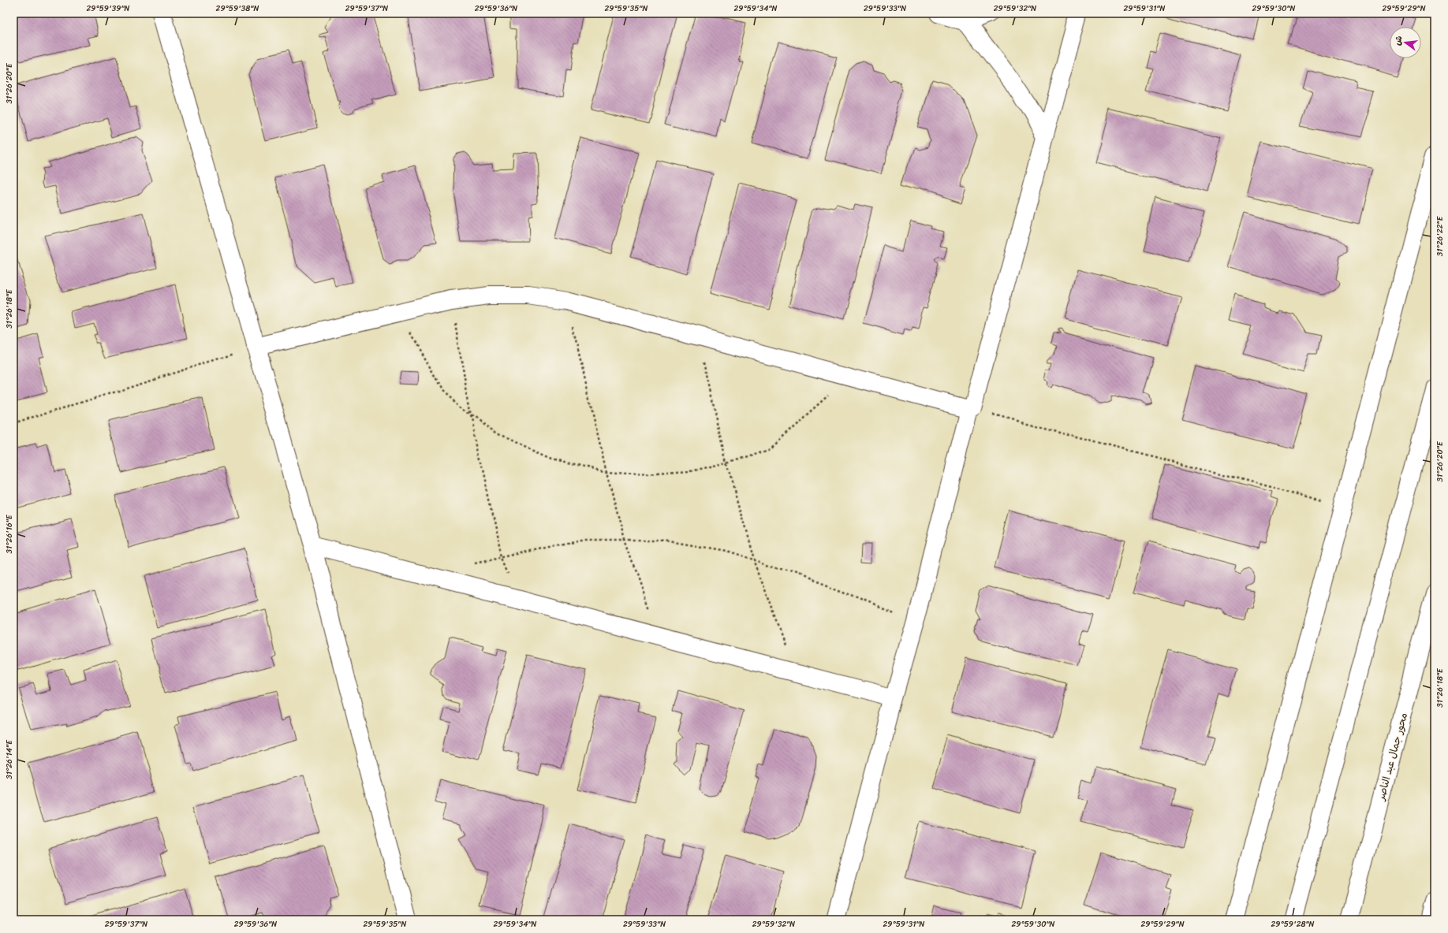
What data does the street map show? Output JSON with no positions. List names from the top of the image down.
{
  "streets": {
    "street": ["محور جمال عبد الناصر"]
  },
  "north": "left",
  "coordinates": [
    "29°59'39\"N",
    "29°59'38\"N",
    "29°59'37\"N",
    "29°59'36\"N",
    "29°59'35\"N",
    "29°59'34\"N",
    "29°59'33\"N",
    "29°59'32\"N",
    "29°59'31\"N",
    "29°59'30\"N",
    "29°59'29\"N",
    "31°26'20\"E",
    "31°26'22\"E",
    "31°26'18\"E",
    "31°26'16\"E",
    "31°26'14\"E",
    "29°59'28\"N"
  ]
}
